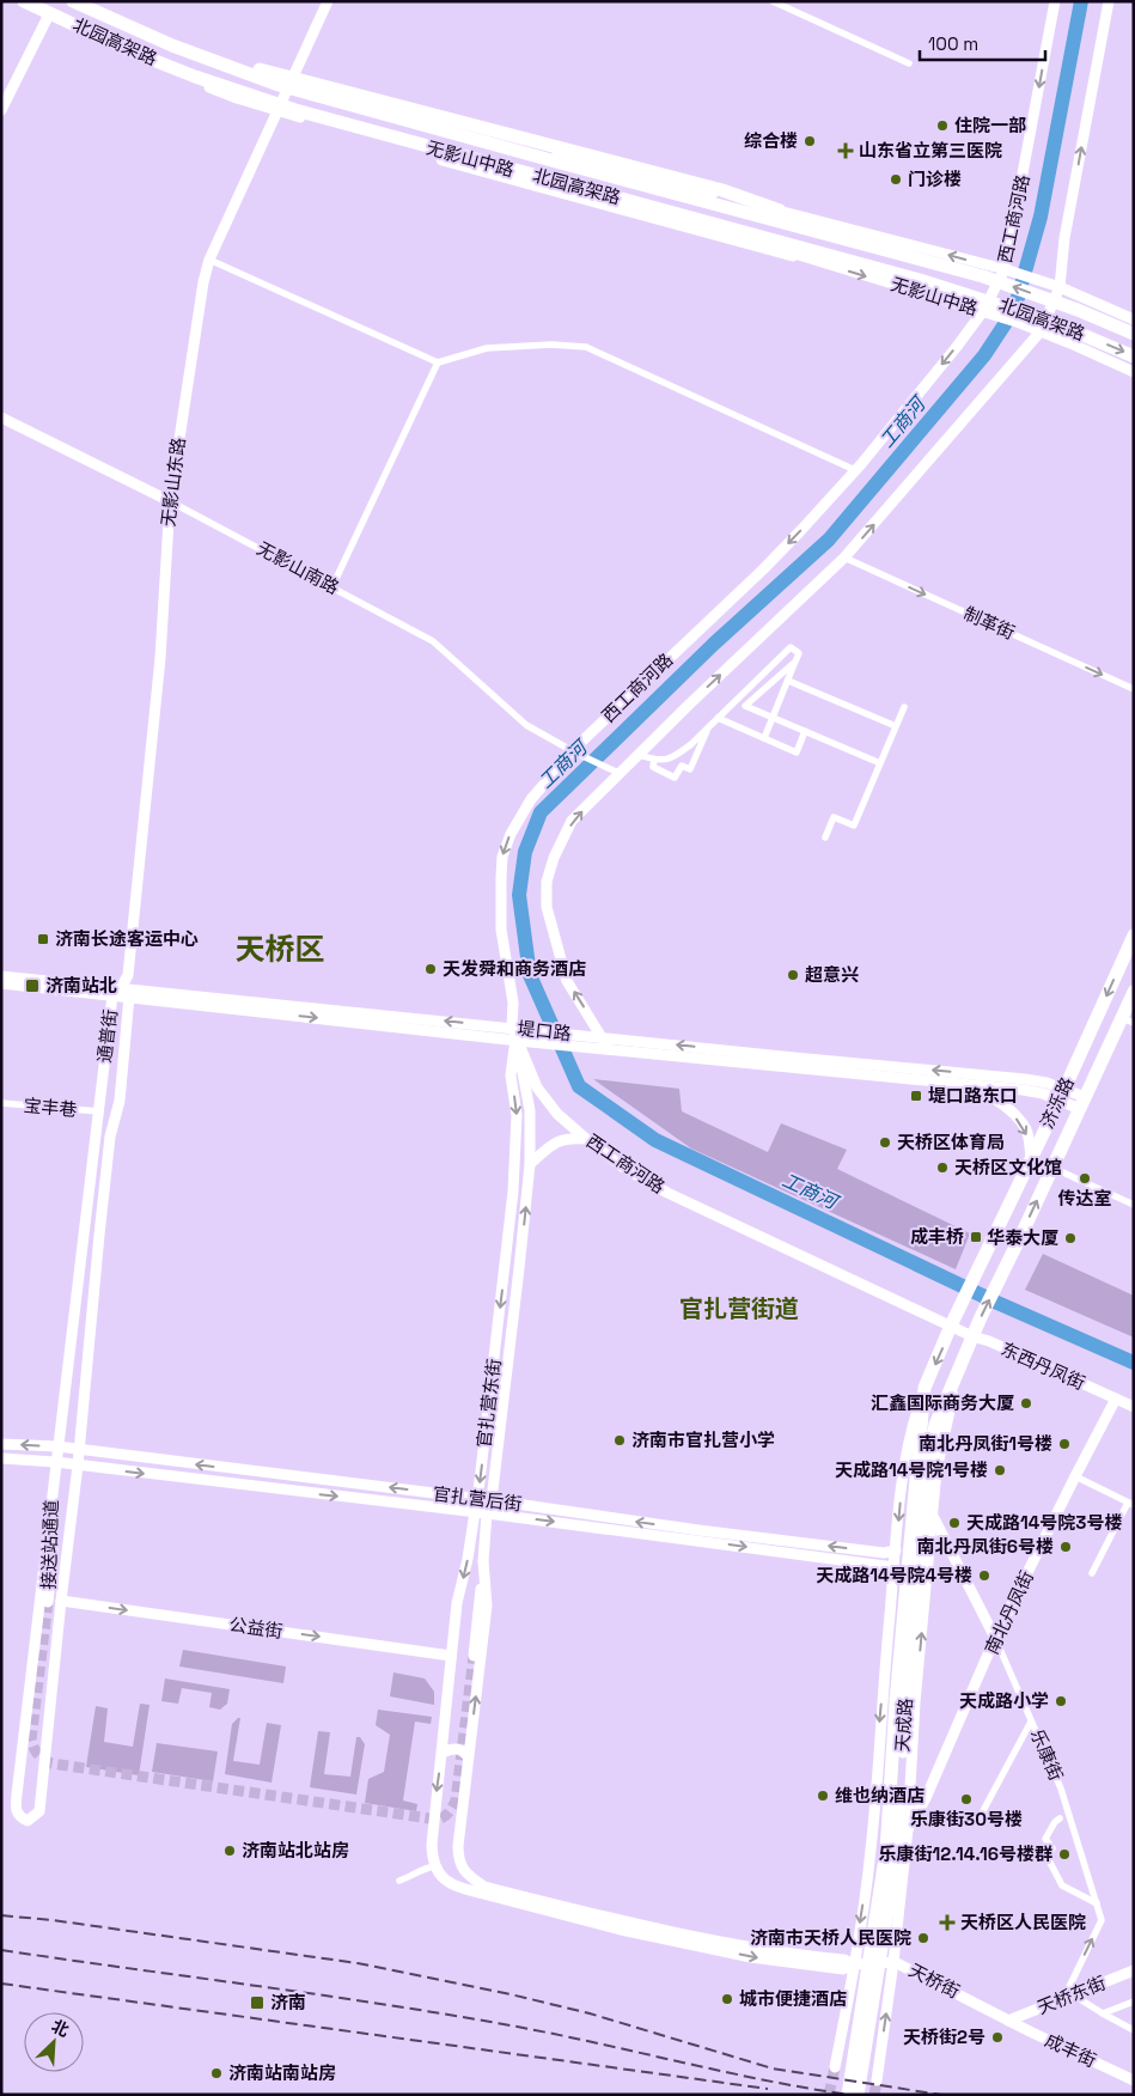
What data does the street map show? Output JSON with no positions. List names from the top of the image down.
{
  "streets": {
    "highway": ["北园高架路", "济泺路", "天成路"],
    "main road": [
      "无影山中路",
      "西工商河路",
      "无影山东路",
      "无影山南路",
      "堤口路",
      "通普街",
      "东西丹凤街",
      "官扎营东街",
      "官扎营后街",
      "接送站通道",
      "南北丹凤街",
      "公益街",
      "乐康街",
      "天桥街",
      "天桥东街",
      "成丰街"
    ],
    "street": ["制革街", "宝丰巷"]
  },
  "crossings": [
    ["无影山中路", "西工商河路"],
    ["无影山中路", "无影山东路"],
    ["西工商河路", "无影山南路"],
    ["西工商河路", "堤口路"],
    ["西工商河路", "济泺路"],
    ["西工商河路", "东西丹凤街"],
    ["西工商河路", "官扎营东街"],
    ["西工商河路", "天成路"],
    ["无影山东路", "无影山南路"],
    ["无影山东路", "堤口路"],
    ["无影山东路", "通普街"],
    ["堤口路", "通普街"],
    ["堤口路", "济泺路"],
    ["堤口路", "官扎营东街"],
    ["通普街", "宝丰巷"],
    ["通普街", "官扎营后街"],
    ["通普街", "接送站通道"],
    ["通普街", "公益街"],
    ["济泺路", "东西丹凤街"],
    ["济泺路", "天成路"],
    ["东西丹凤街", "南北丹凤街"],
    ["东西丹凤街", "天成路"],
    ["官扎营东街", "官扎营后街"],
    ["官扎营东街", "公益街"],
    ["官扎营东街", "天成路"],
    ["官扎营东街", "天桥街"],
    ["官扎营后街", "天成路"],
    ["南北丹凤街", "天成路"],
    ["南北丹凤街", "乐康街"],
    ["天成路", "乐康街"],
    ["天成路", "天桥街"],
    ["乐康街", "天桥东街"],
    ["天桥街", "天桥东街"],
    ["天桥街", "成丰街"],
    ["天桥东街", "成丰街"]
  ],
  "one_way": ["制革街", "公益街"],
  "districts": ["天桥区", "官扎营街道"],
  "water": ["工商河"],
  "places": {
    "other": [
      "住院一部",
      "综合楼",
      "门诊楼",
      "天发舜和商务酒店",
      "超意兴",
      "天桥区体育局",
      "天桥区文化馆",
      "传达室",
      "华泰大厦",
      "汇鑫国际商务大厦",
      "济南市官扎营小学",
      "南北丹凤街1号楼",
      "天成路14号院1号楼",
      "天成路14号院3号楼",
      "南北丹凤街6号楼",
      "天成路14号院4号楼",
      "天成路小学",
      "维也纳酒店",
      "乐康街30号楼",
      "济南站北站房",
      "乐康街12.14.16号楼群",
      "济南市天桥人民医院",
      "城市便捷酒店",
      "天桥街2号",
      "济南站南站房"
    ],
    "health": ["山东省立第三医院", "天桥区人民医院"],
    "transit": [
      "济南长途客运中心",
      "济南站北",
      "堤口路东口",
      "成丰桥",
      "济南"
    ]
  },
  "scale_bar": "100 m",
  "north": "top right"
}
